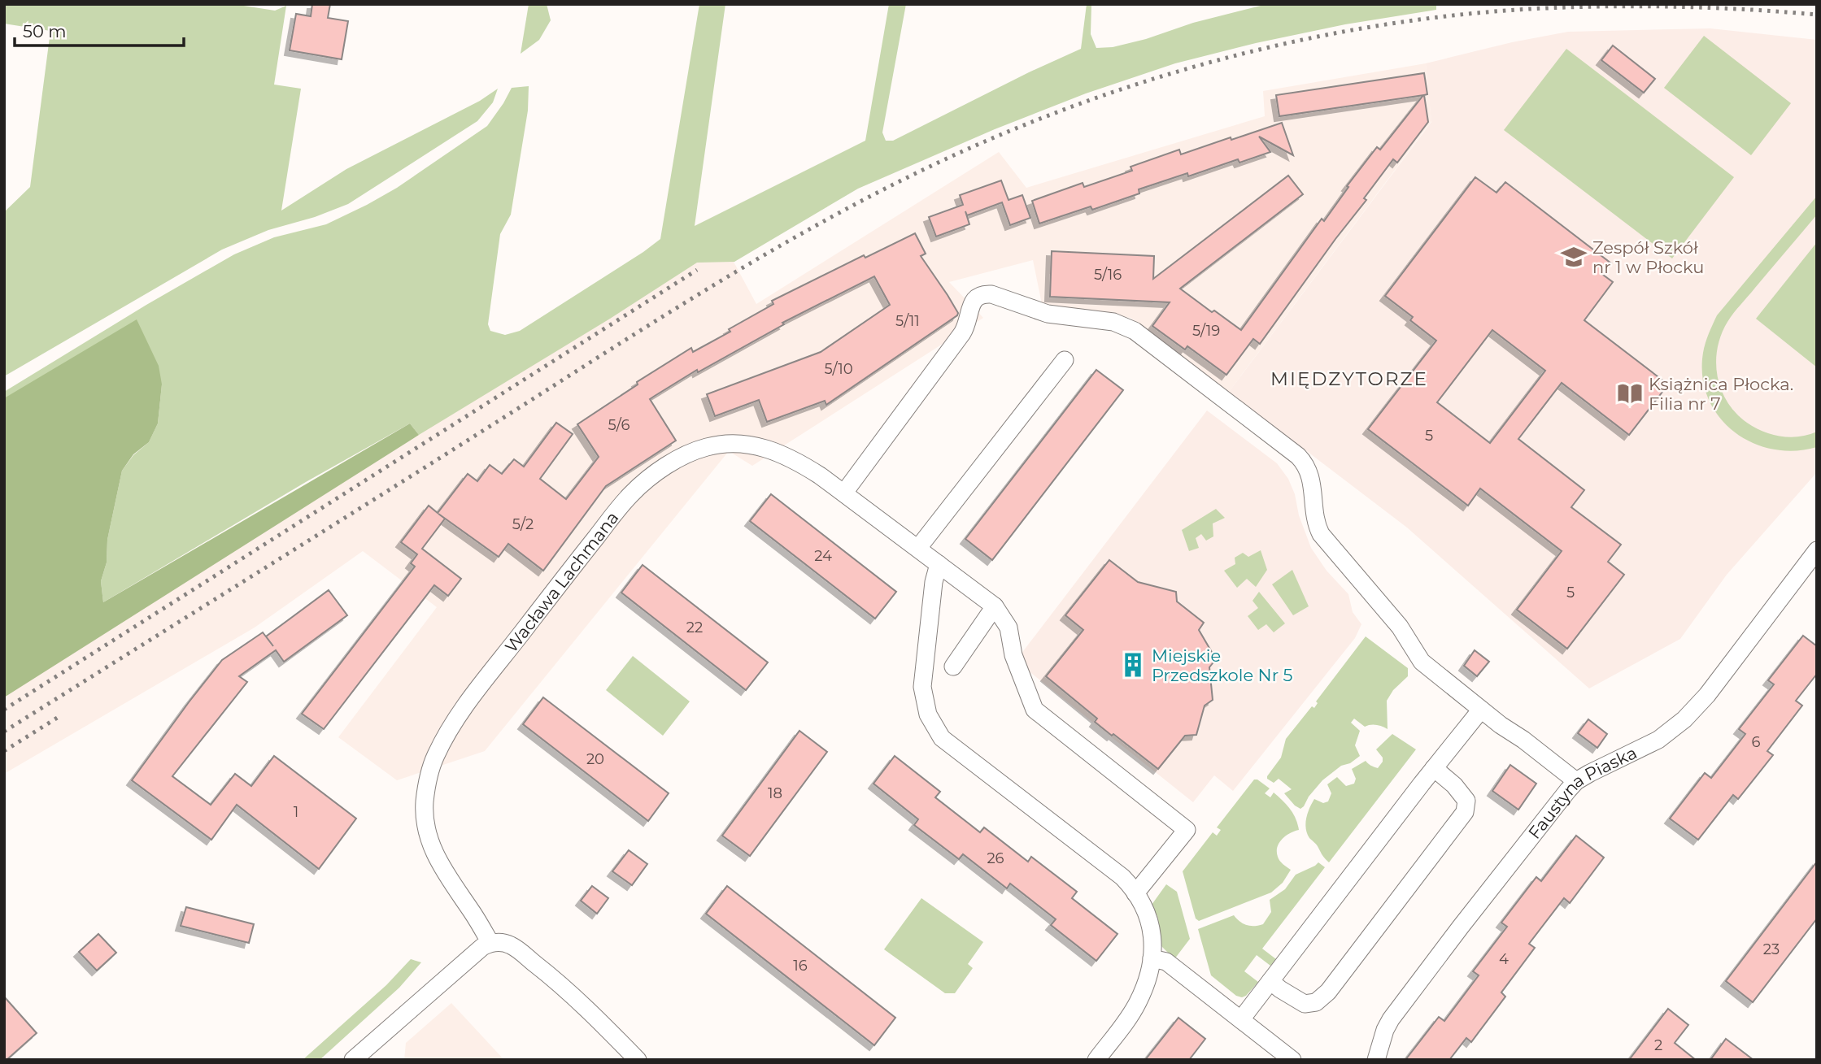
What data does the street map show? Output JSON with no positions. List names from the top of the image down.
{
  "streets": {
    "street": ["Wacława Lachmana", "Faustyna Piaska"]
  },
  "districts": ["MIĘDZYTORZE"],
  "places": {
    "school or university": ["Zespół Szkół nr 1 w Płocku"],
    "library": ["Książnica Płocka. Filia nr 7"],
    "building": ["Miejskie Przedszkole Nr 5"]
  },
  "house_numbers": [
    "5/16",
    "5/11",
    "5/19",
    "5/10",
    "5/6",
    "5",
    "5/2",
    "24",
    "5",
    "22",
    "6",
    "20",
    "18",
    "1",
    "26",
    "23",
    "4",
    "16",
    "2"
  ],
  "scale_bar": "50 m"
}
